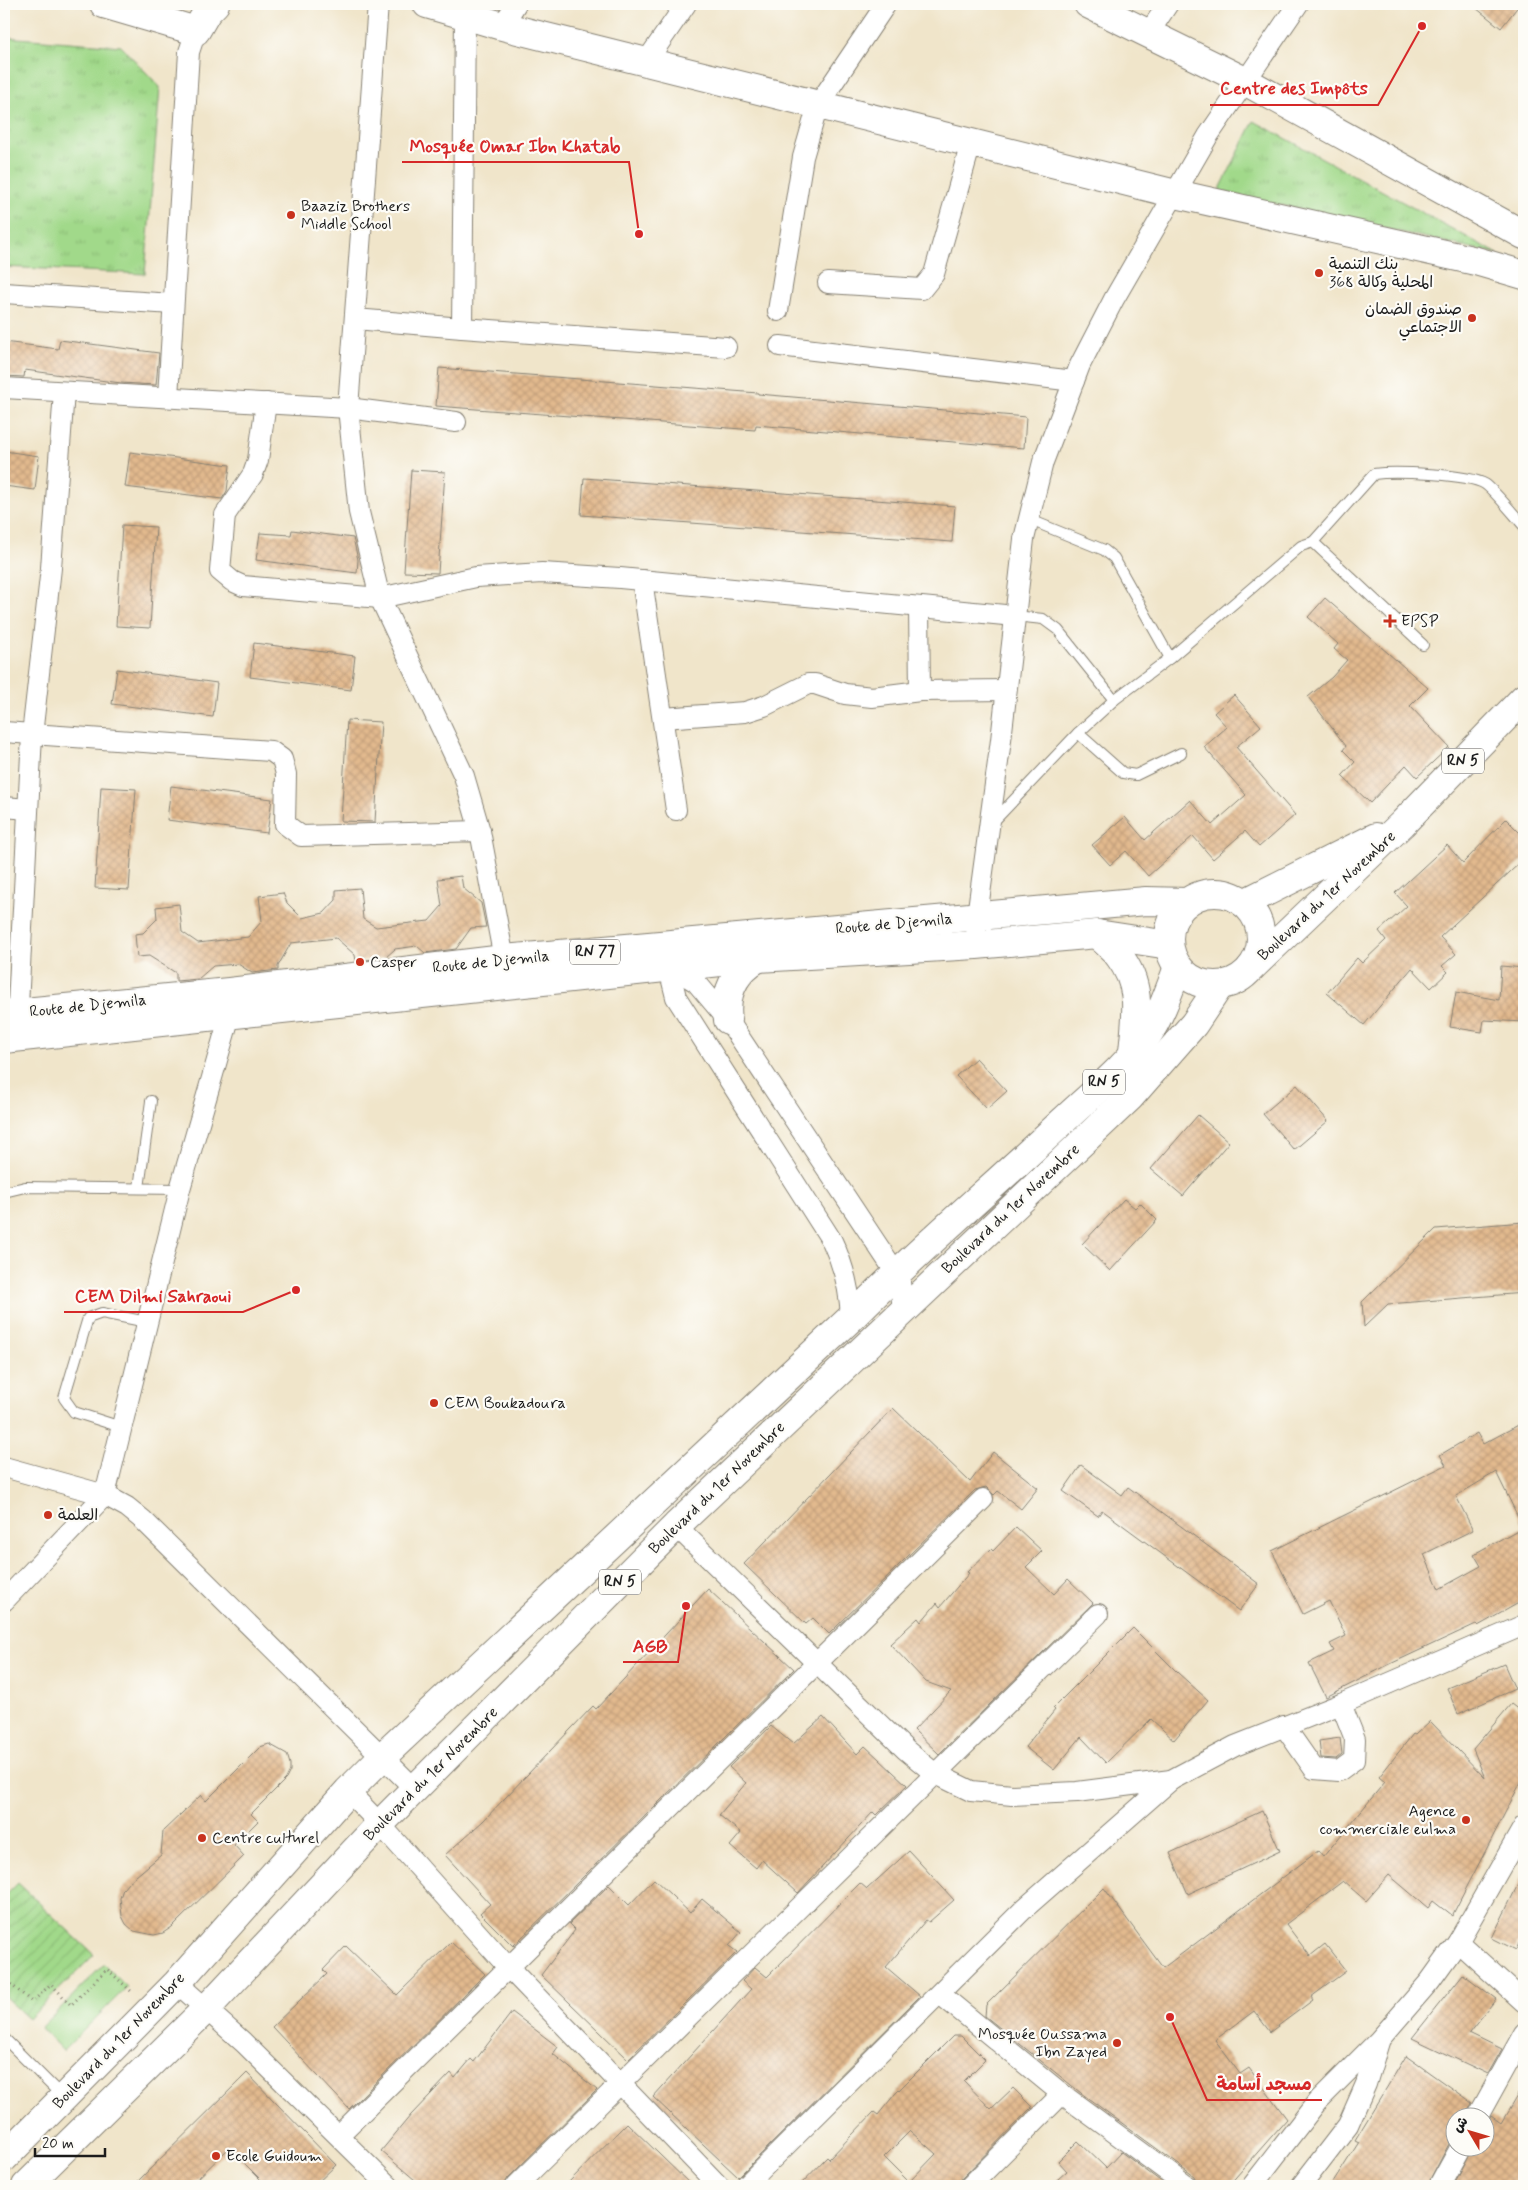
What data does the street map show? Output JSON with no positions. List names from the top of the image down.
{
  "streets": {
    "main road": [
      "RN 5",
      "Boulevard du 1er Novembre",
      "Route de Djemila",
      "RN 77"
    ]
  },
  "crossings": [
    ["Boulevard du 1er Novembre", "Route de Djemila"]
  ],
  "places": {
    "other": [
      "Centre des Impôts",
      "Baaziz Brothers Middle School",
      "Mosquée Omar Ibn Khatab",
      "بنك التنمية المحلية وكالة 368",
      "صندوق الضمان الاجتماعي",
      "Casper",
      "CEM Dilmi Sahraoui",
      "CEM Boukadoura",
      "العلمة",
      "AGB",
      "Agence commerciale eulma",
      "Centre culturel",
      "مسجد أسامة",
      "Mosquée Oussama Ibn Zayed",
      "Ecole Guidoum"
    ],
    "health": ["EPSP"]
  },
  "scale_bar": "20 m",
  "north": "top left"
}
